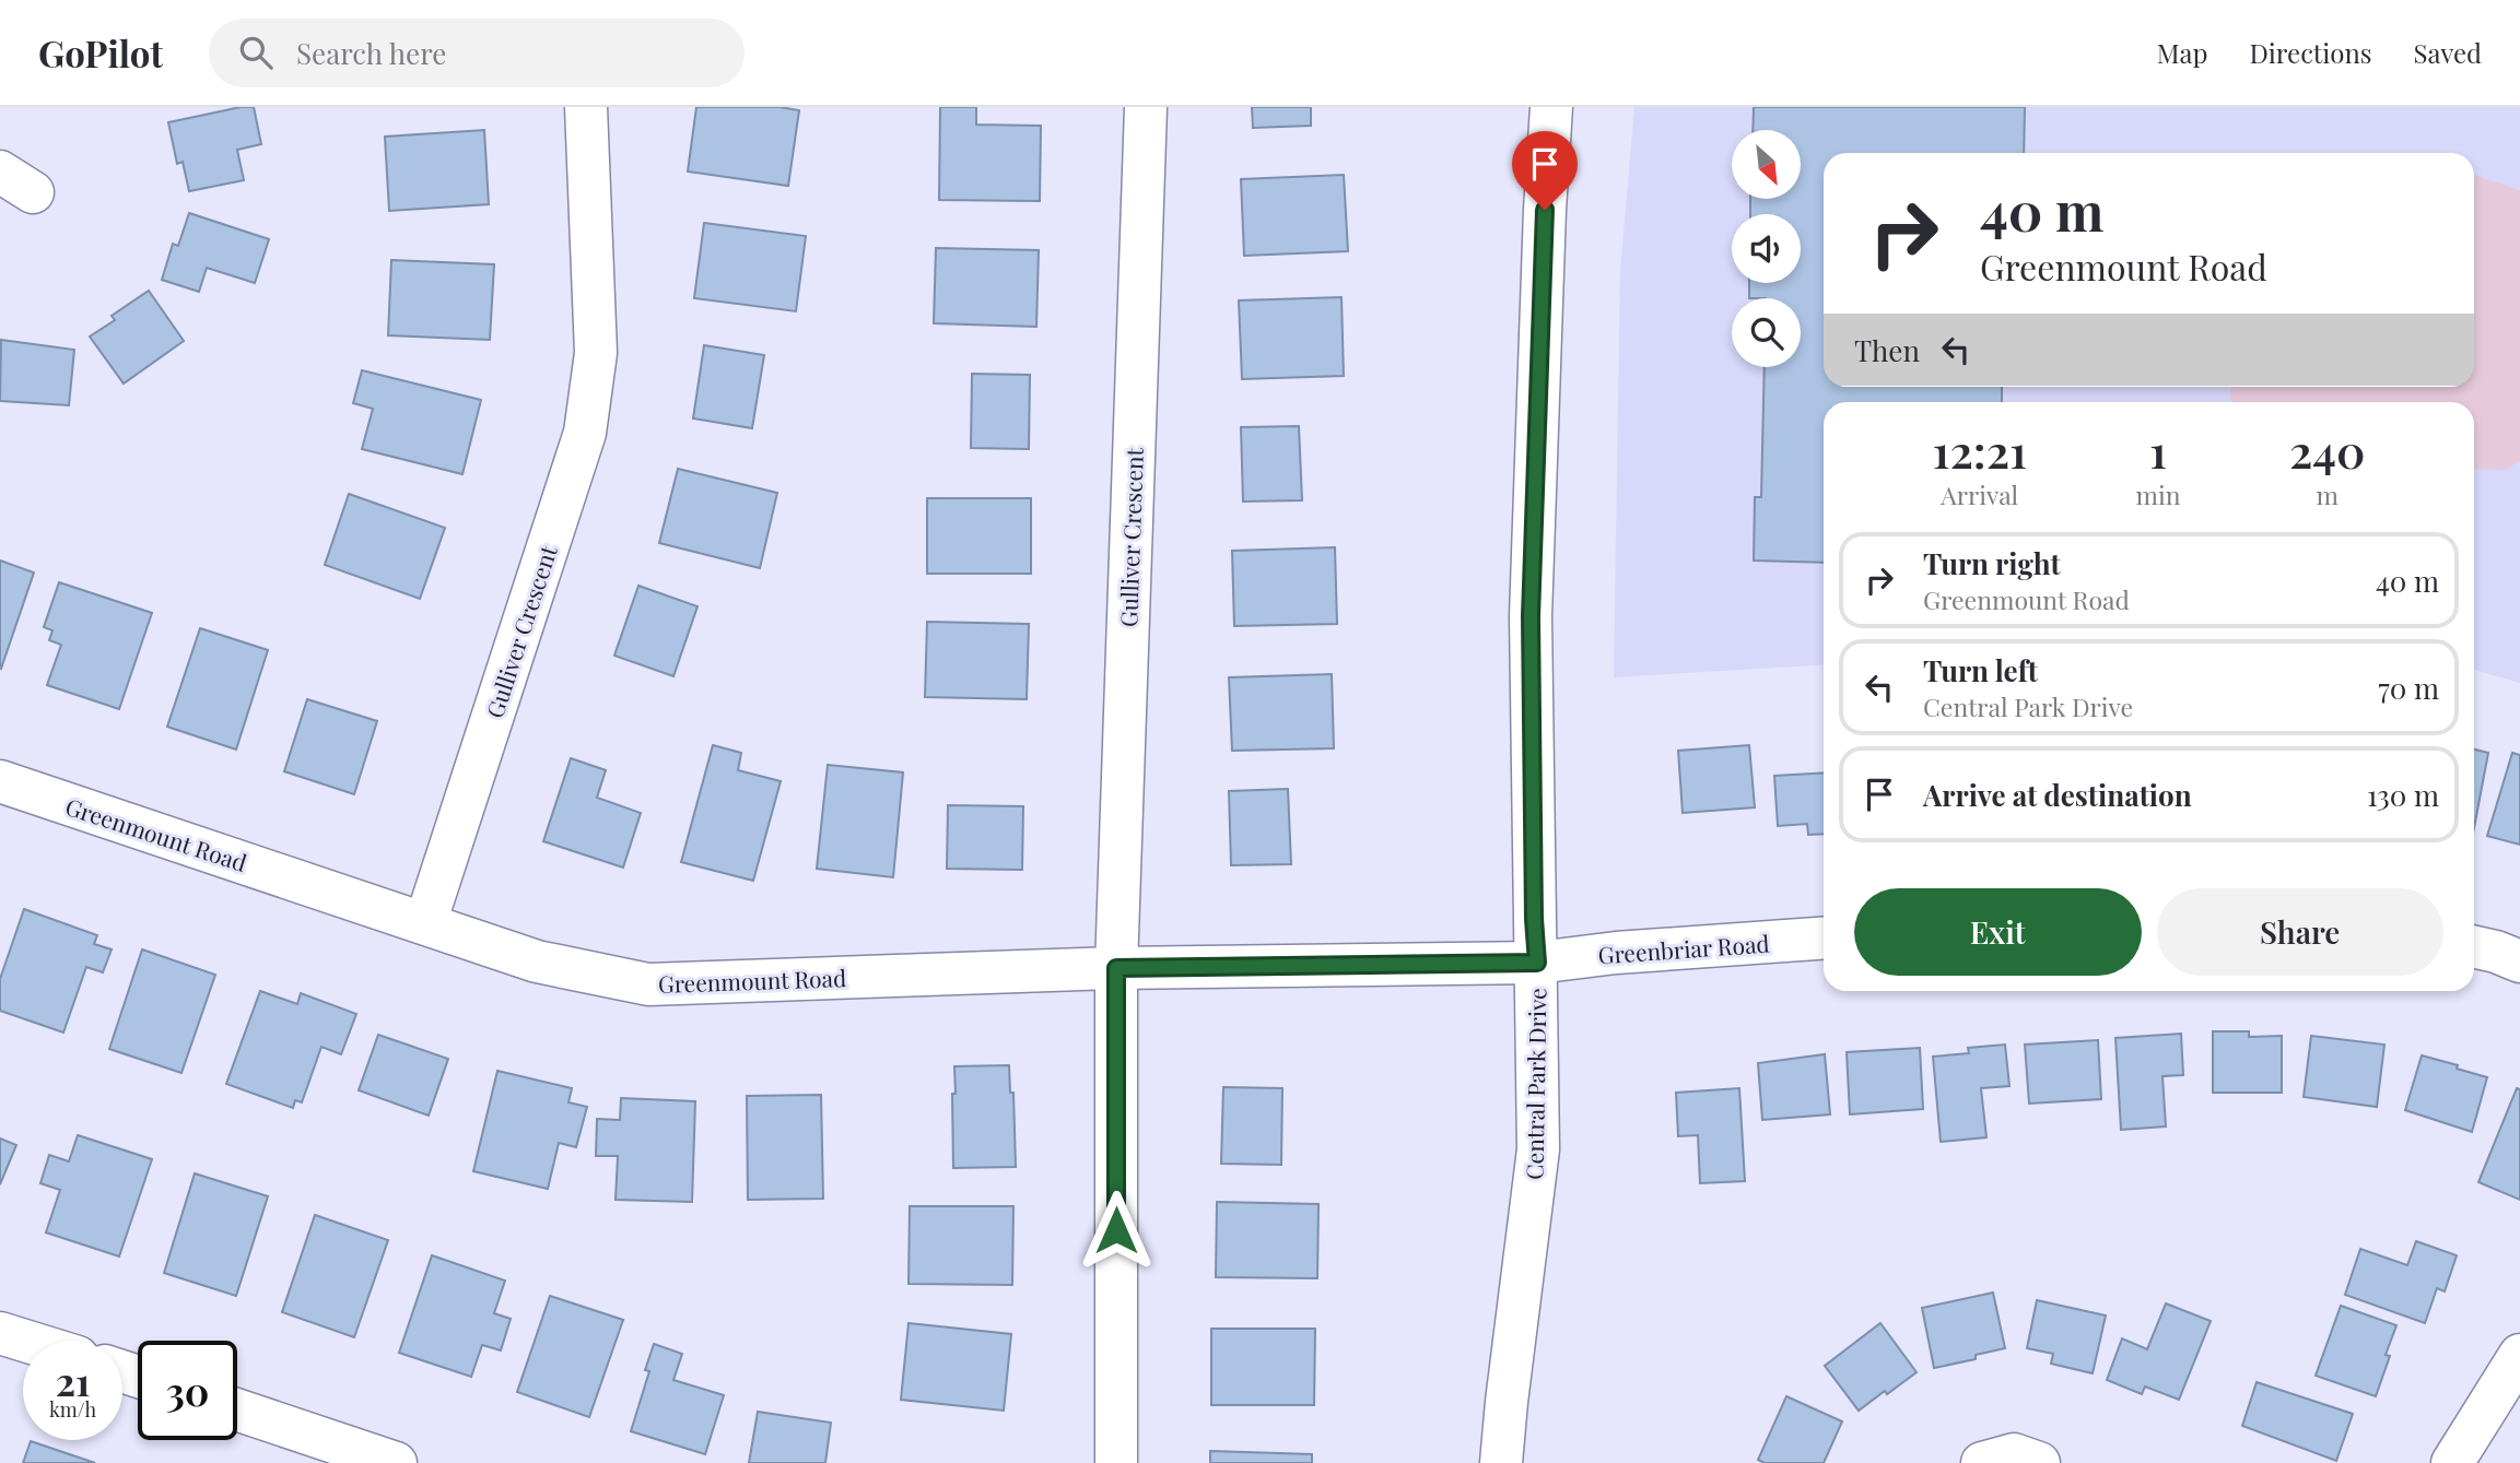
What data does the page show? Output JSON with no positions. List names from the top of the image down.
{
  "streets": {
    "street": [
      "Gulliver Crescent",
      "Greenmount Road",
      "Greenbriar Road",
      "Central Park Drive"
    ]
  },
  "crossings": [
    ["Gulliver Crescent", "Greenmount Road"],
    ["Greenmount Road", "Greenbriar Road"],
    ["Greenmount Road", "Central Park Drive"],
    ["Greenbriar Road", "Central Park Drive"]
  ],
  "north": "bottom right",
  "page": {
    "header": "GoPilot",
    "search": "Search here",
    "nav": ["Map", "Directions", "Saved"],
    "turn": ["40 m", "Greenmount Road"],
    "then": "Then",
    "eta": [
      "12:21",
      "Arrival",
      "1",
      "min",
      "240",
      "m"
    ],
    "list": [
      {
        "name": "Turn right",
        "note": "Greenmount Road",
        "value": "40 m"
      },
      {
        "name": "Turn left",
        "note": "Central Park Drive",
        "value": "70 m"
      },
      {
        "name": "Arrive at destination",
        "value": "130 m"
      }
    ],
    "buttons": ["Exit", "Share"],
    "speed": "21 km/h",
    "limit": "30"
  }
}
